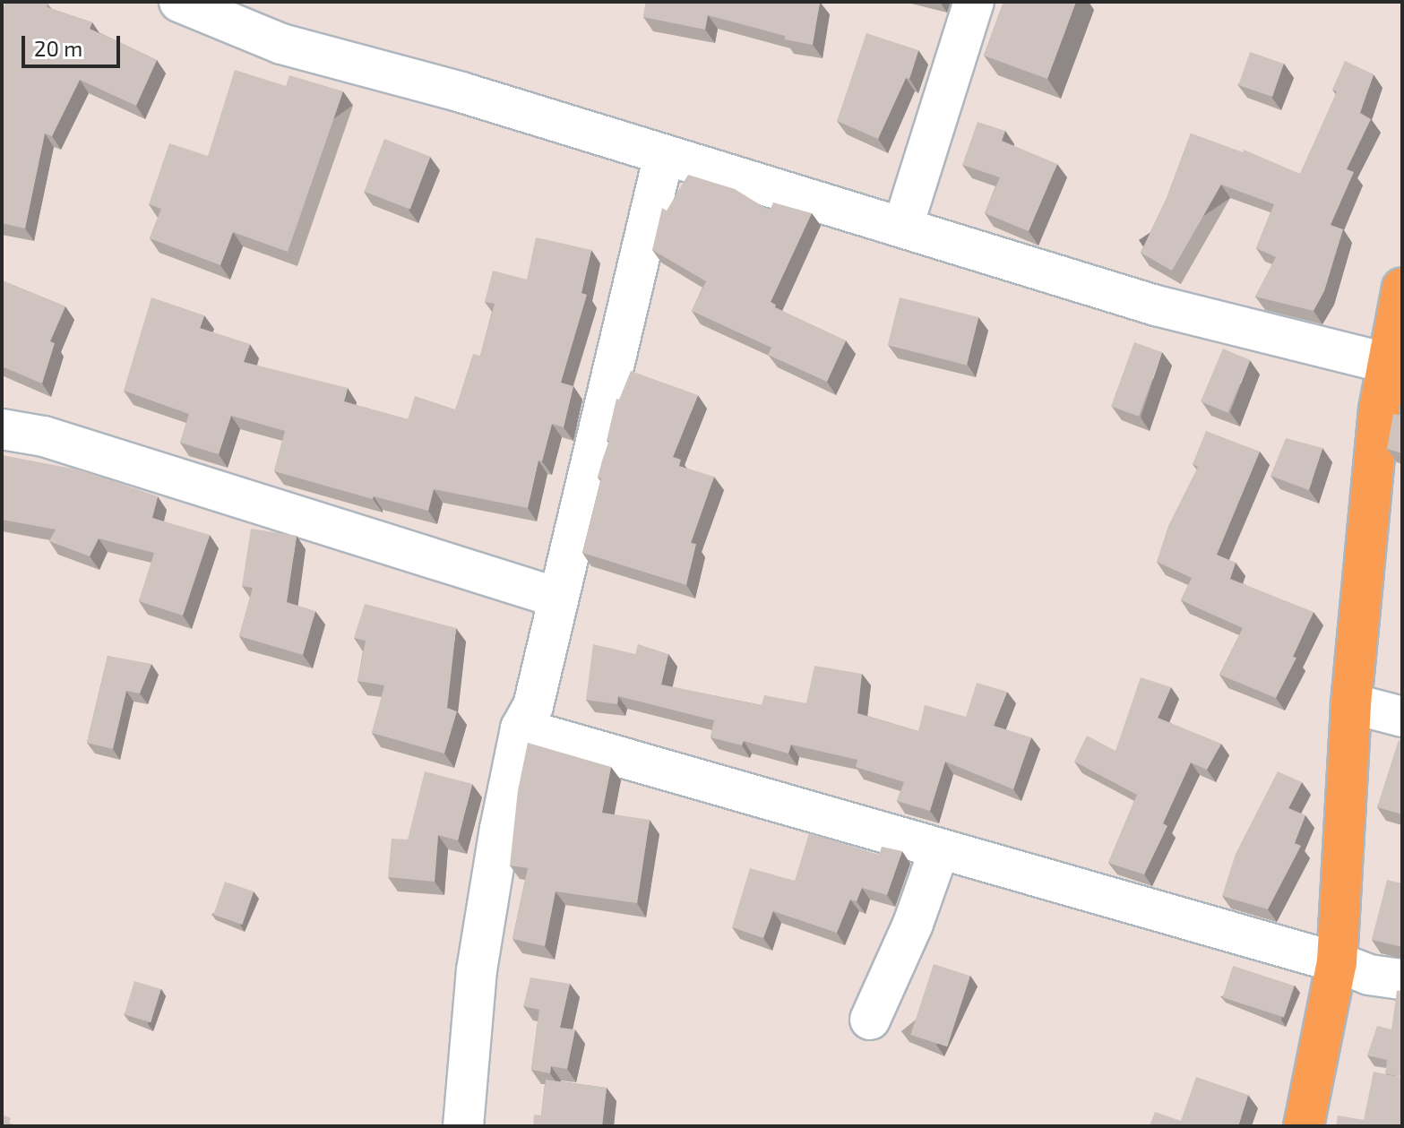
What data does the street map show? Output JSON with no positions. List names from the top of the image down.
{
  "scale_bar": "20 m"
}
